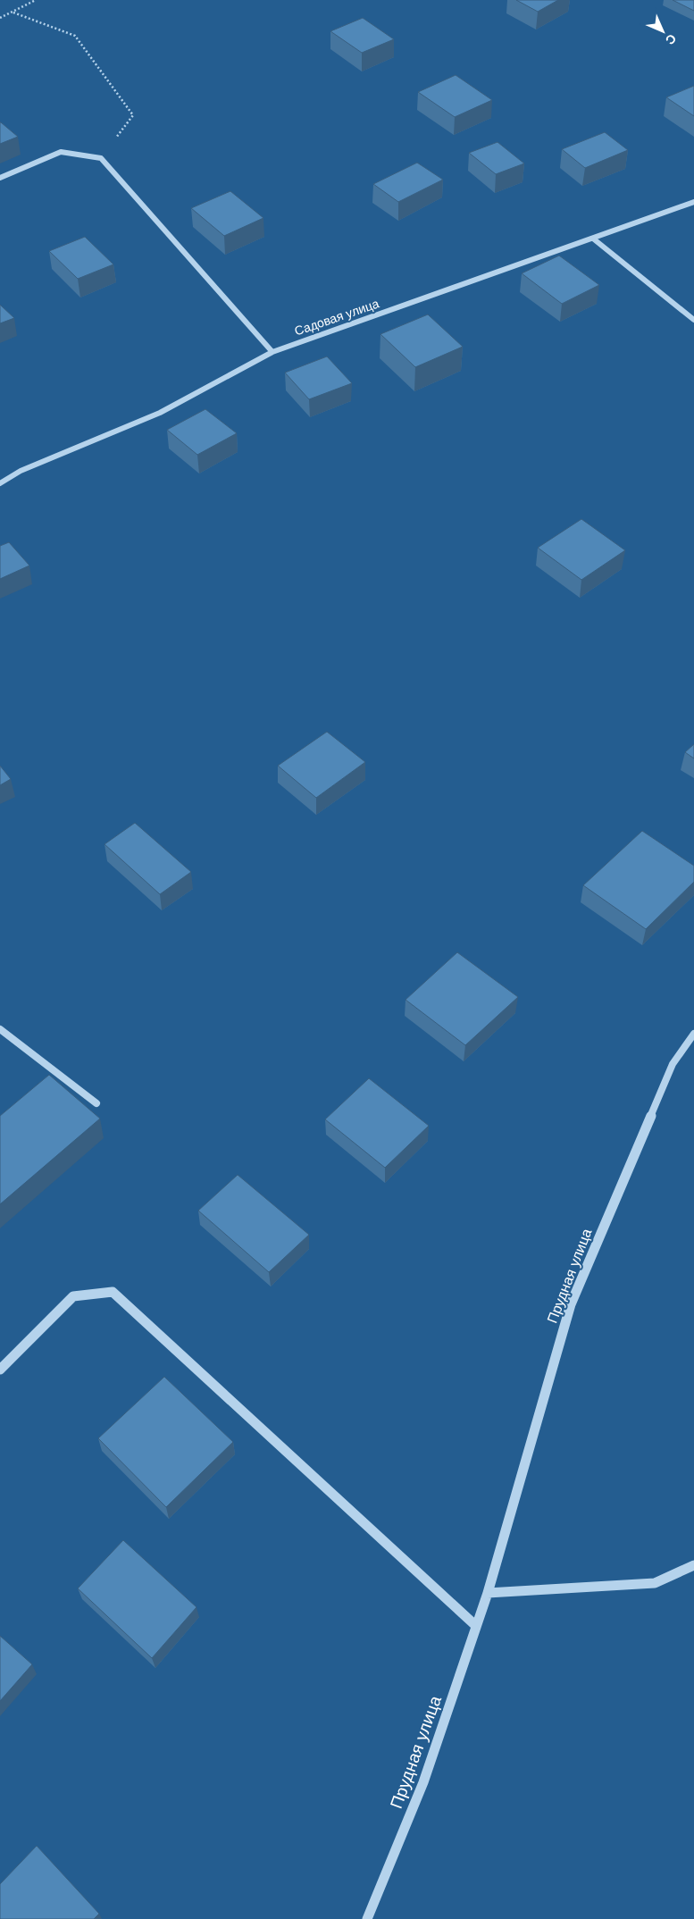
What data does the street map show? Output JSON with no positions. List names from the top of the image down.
{
  "streets": {
    "street": ["Садовая улица", "Прудная улица"]
  },
  "north": "bottom right"
}
